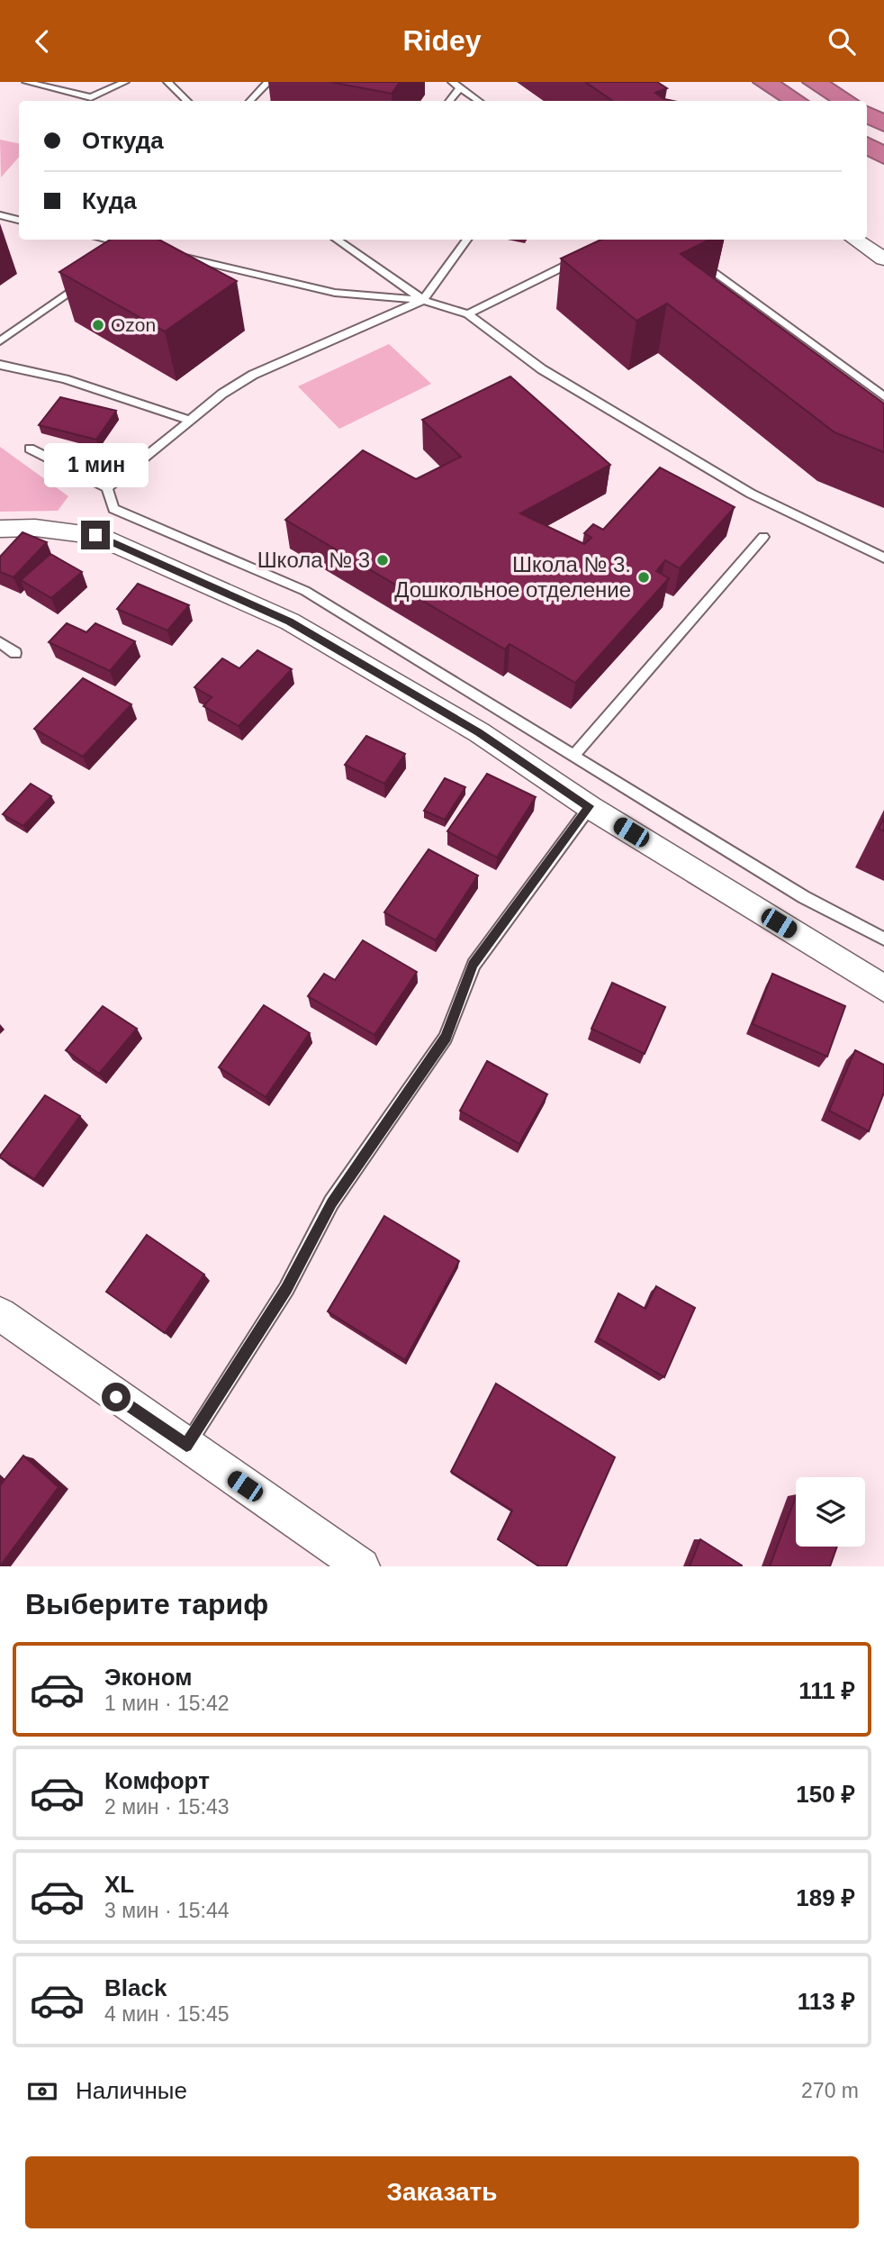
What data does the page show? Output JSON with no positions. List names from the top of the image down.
{
  "places": ["Ozon", "Школа № 3", "Школа № 3. Дошкольное отделение"],
  "page": {
    "header": "Ridey",
    "banner": ["Откуда", "Куда"],
    "bubble": "1 мин",
    "heading": "Выберите тариф",
    "list": [
      {
        "name": "Эконом",
        "note": "1 мин · 15:42",
        "value": "111 ₽"
      },
      {
        "name": "Комфорт",
        "note": "2 мин · 15:43",
        "value": "150 ₽"
      },
      {
        "name": "XL",
        "note": "3 мин · 15:44",
        "value": "189 ₽"
      },
      {
        "name": "Black",
        "note": "4 мин · 15:45",
        "value": "113 ₽"
      }
    ],
    "pay": ["Наличные", "270 m"],
    "buttons": "Заказать"
  }
}
